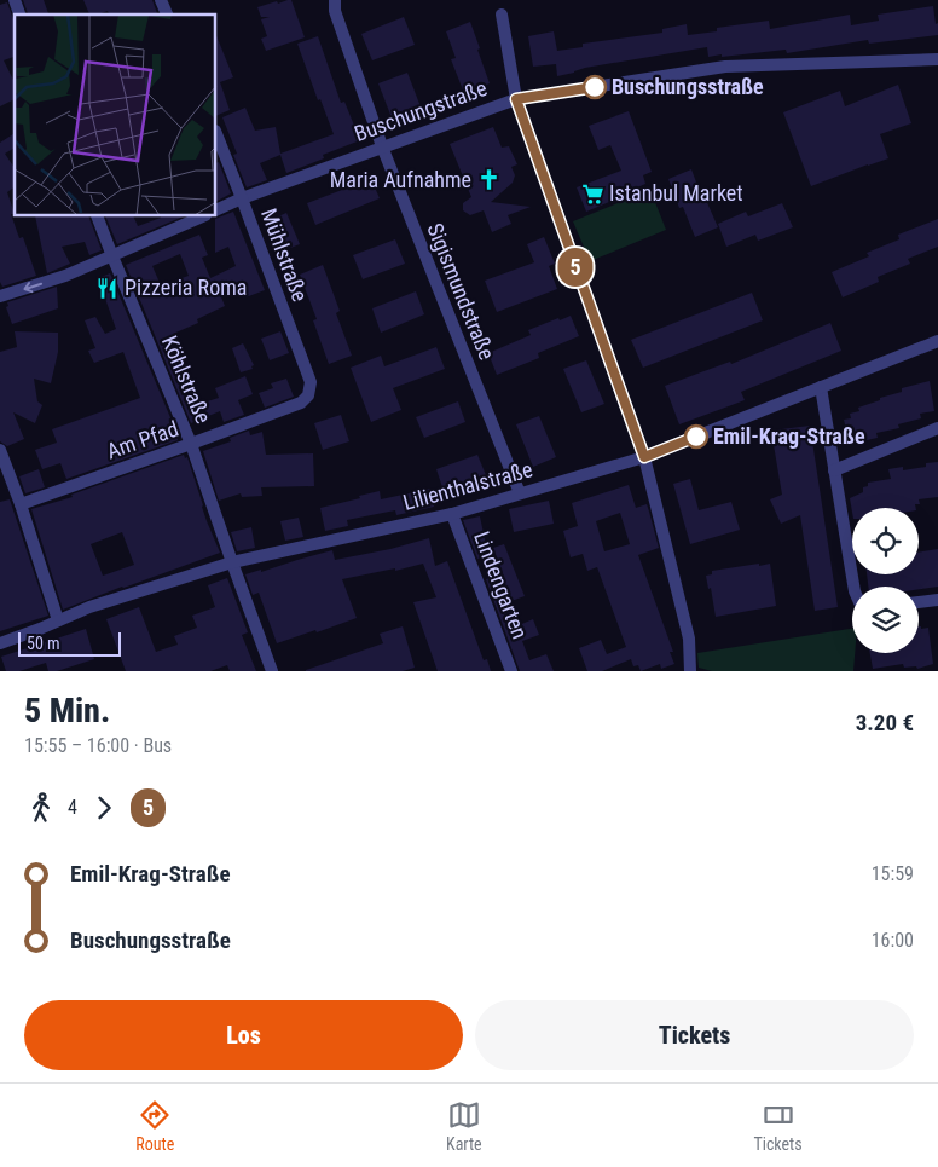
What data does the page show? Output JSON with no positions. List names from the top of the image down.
{
  "streets": {
    "street": [
      "Buschungstraße",
      "Mühlstraße",
      "Sigismundstraße",
      "Köhlstraße",
      "Am Pfad",
      "Lilienthalstraße",
      "Lindengarten"
    ]
  },
  "crossings": [
    ["Buschungstraße", "Mühlstraße"],
    ["Buschungstraße", "Sigismundstraße"],
    ["Mühlstraße", "Am Pfad"],
    ["Sigismundstraße", "Lilienthalstraße"],
    ["Köhlstraße", "Am Pfad"],
    ["Köhlstraße", "Lilienthalstraße"],
    ["Lilienthalstraße", "Lindengarten"]
  ],
  "places": {
    "other": ["Buschungsstraße", "Emil-Krag-Straße"],
    "church": ["Maria Aufnahme"],
    "supermarket": ["Istanbul Market"],
    "restaurant": ["Pizzeria Roma"]
  },
  "lines": ["bus line 5"],
  "scale_bar": "50 m",
  "page": {
    "on_map": "5",
    "scale": "50 m",
    "heading": ["5 Min.", "15:55 – 16:00 · Bus", "3.20 €"],
    "legs": ["4", "5"],
    "list": [
      {
        "name": "Emil-Krag-Straße",
        "value": "15:59"
      },
      {
        "name": "Buschungsstraße",
        "value": "16:00"
      }
    ],
    "buttons": ["Los", "Tickets"],
    "tabs": ["Route", "Karte", "Tickets"]
  }
}
